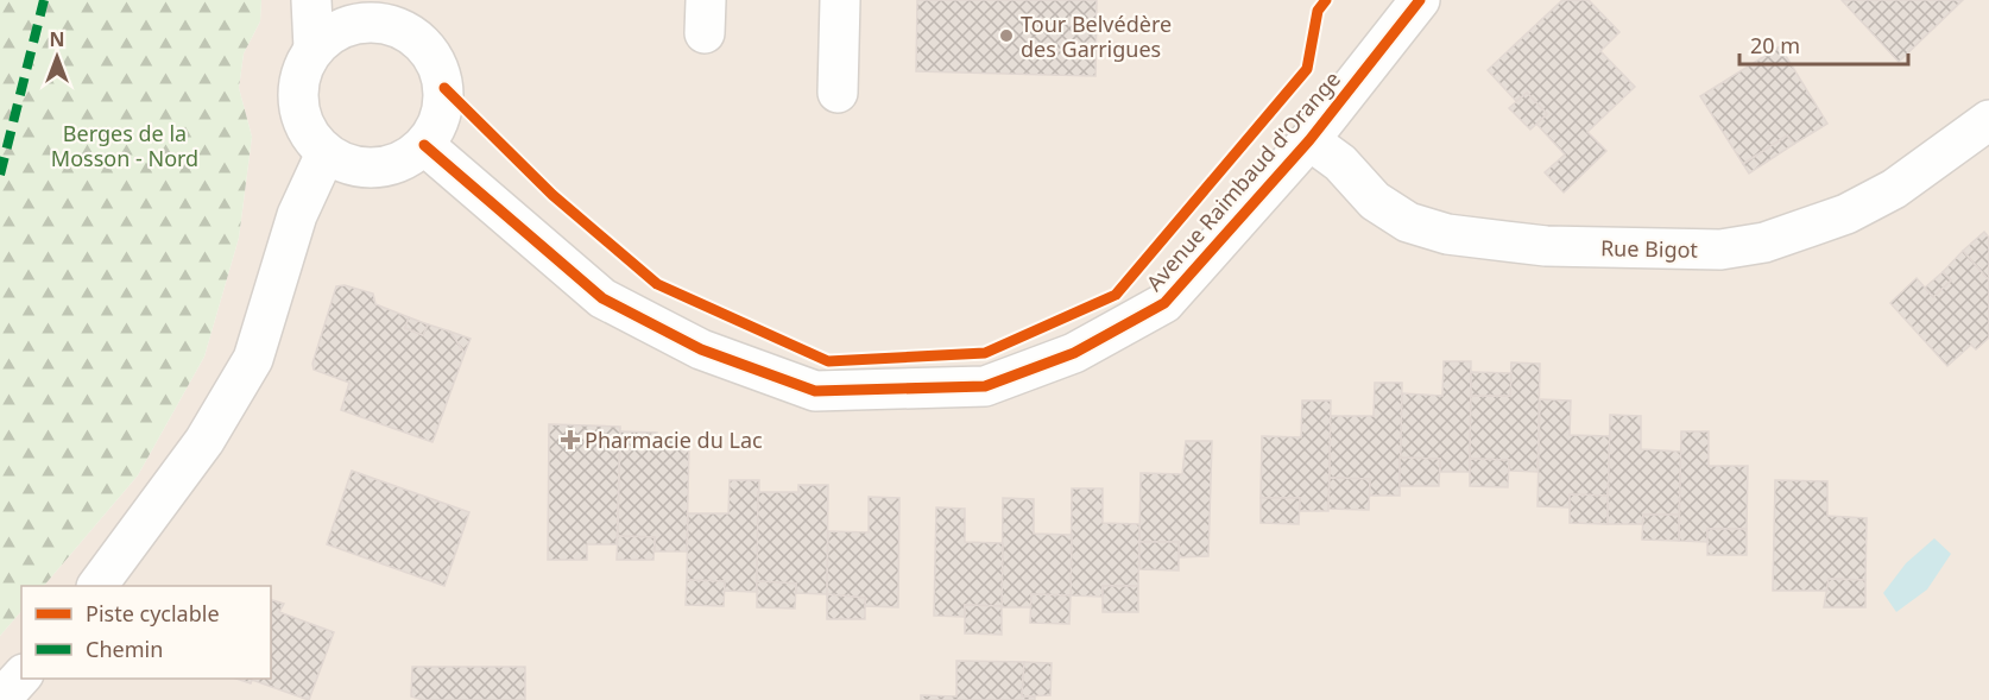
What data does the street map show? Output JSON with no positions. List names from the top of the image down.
{
  "streets": {
    "street": ["Avenue Raimbaud d'Orange", "Rue Bigot"]
  },
  "crossings": [
    ["Avenue Raimbaud d'Orange", "Rue Bigot"]
  ],
  "parks": ["Berges de la Mosson - Nord"],
  "places": {
    "other": ["Tour Belvédère des Garrigues"],
    "health": ["Pharmacie du Lac"]
  },
  "legend": ["Piste cyclable", "Chemin"],
  "scale_bar": "20 m",
  "north": "top"
}
